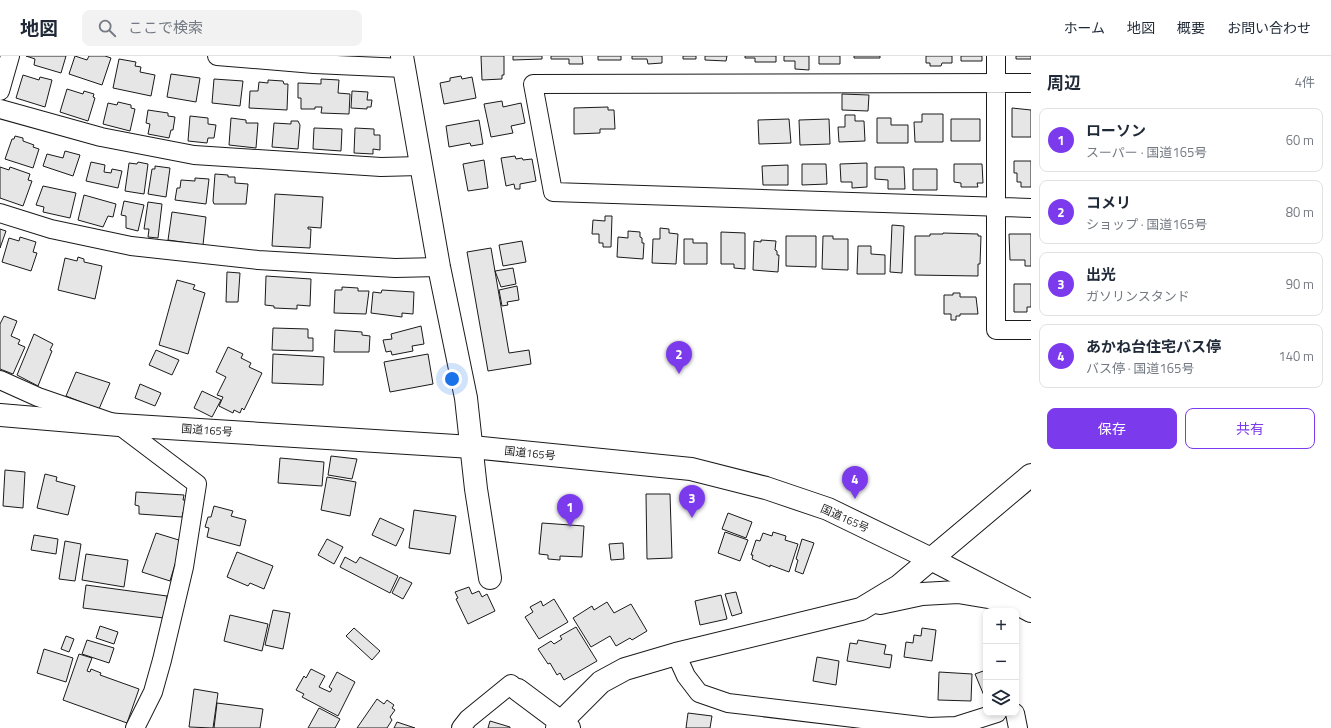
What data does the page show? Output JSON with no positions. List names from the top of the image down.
{
  "streets": {
    "main road": ["国道165号"]
  },
  "page": {
    "header": "地図",
    "search": "ここで検索",
    "nav": [
      "ホーム",
      "地図",
      "概要",
      "お問い合わせ"
    ],
    "heading": ["周辺", "4件"],
    "list": [
      {
        "mark": "1",
        "name": "ローソン",
        "note": "スーパー · 国道165号",
        "value": "60 m"
      },
      {
        "mark": "2",
        "name": "コメリ",
        "note": "ショップ · 国道165号",
        "value": "80 m"
      },
      {
        "mark": "3",
        "name": "出光",
        "note": "ガソリンスタンド",
        "value": "90 m"
      },
      {
        "mark": "4",
        "name": "あかね台住宅バス停",
        "note": "バス停 · 国道165号",
        "value": "140 m"
      }
    ],
    "pins": [
      "2",
      "4",
      "3",
      "1"
    ],
    "buttons": ["保存", "共有"],
    "map_buttons": ["+", "−"]
  }
}
